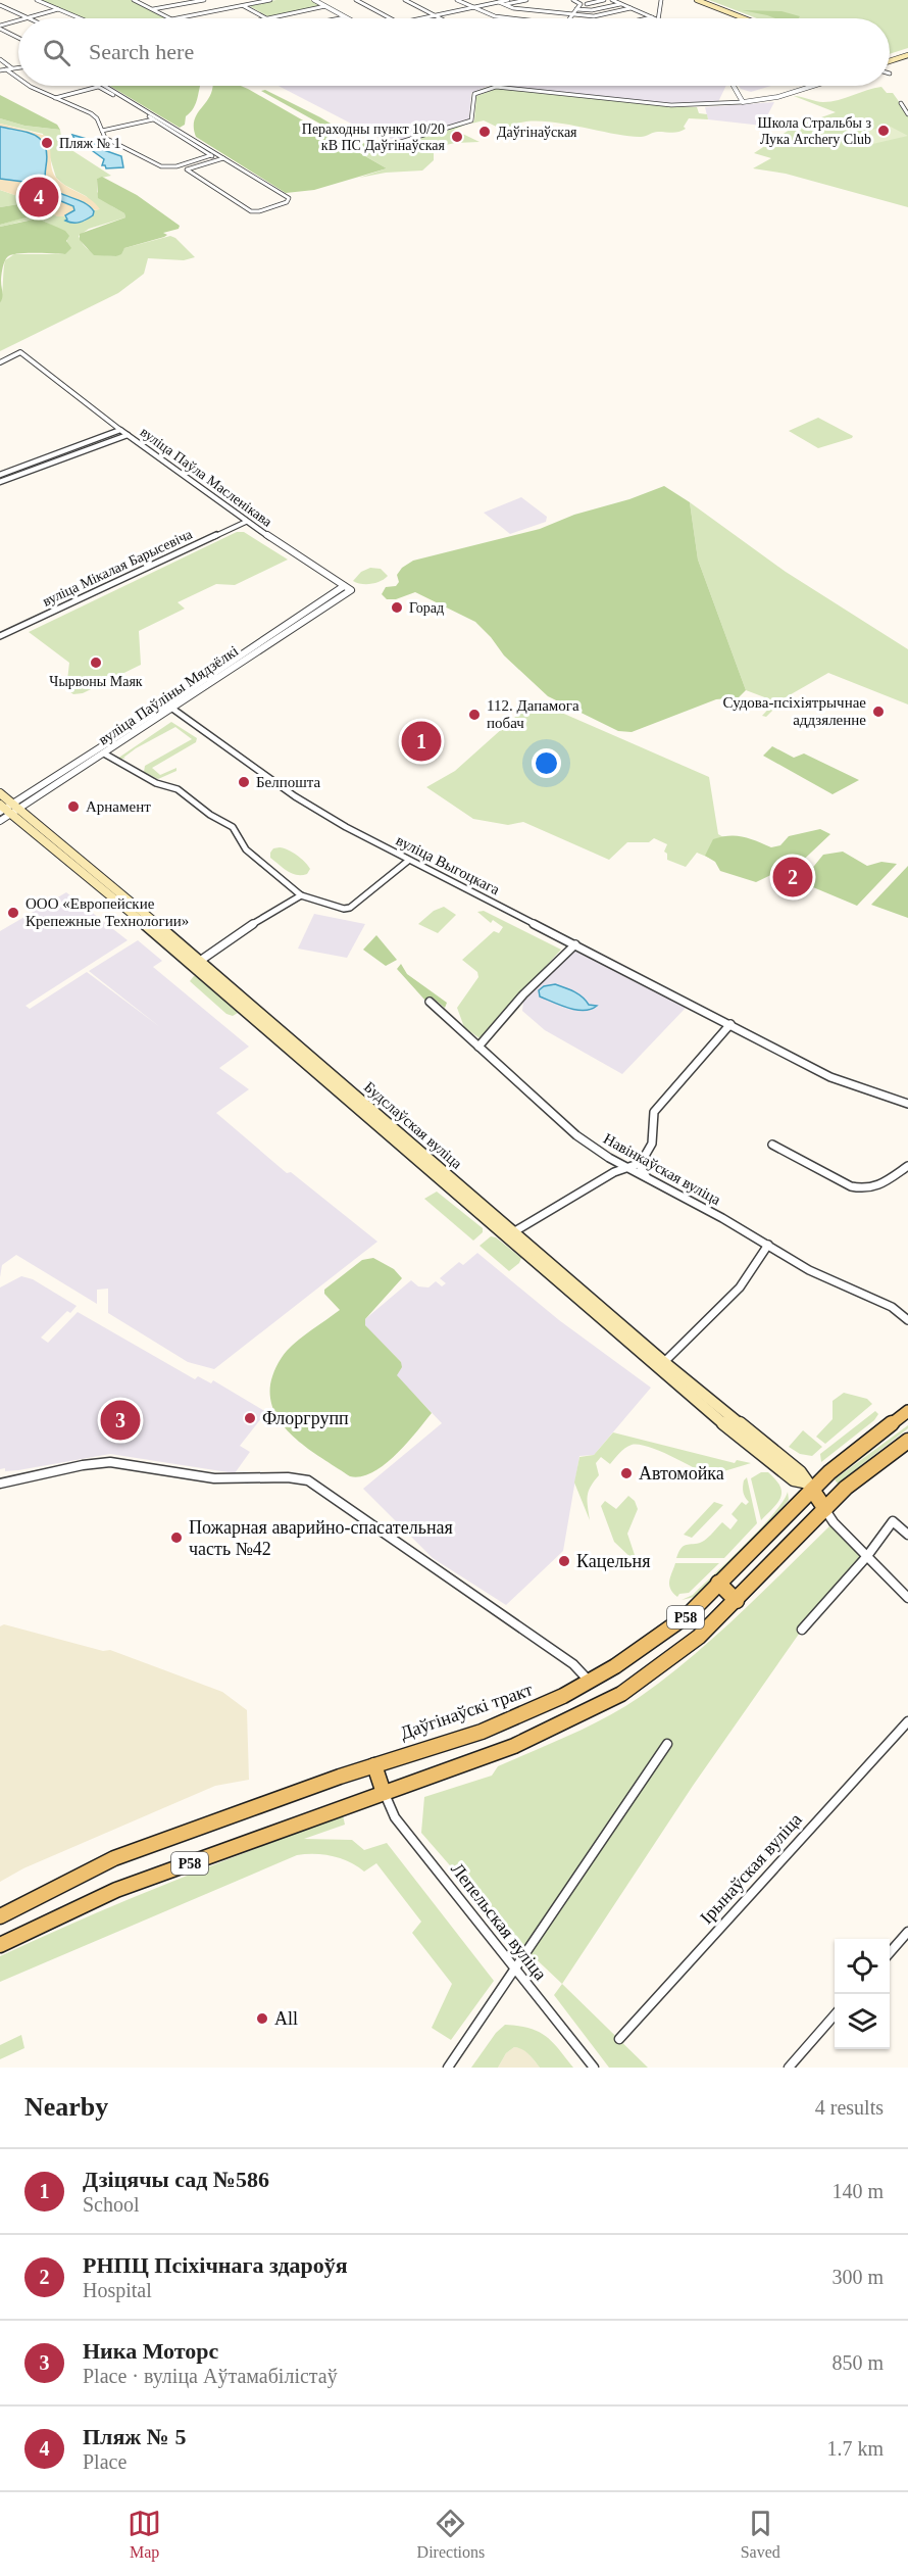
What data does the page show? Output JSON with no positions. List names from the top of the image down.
{
  "streets": {
    "main road": ["Будслаўская вуліца", "Р58", "Даўгінаўскі тракт"],
    "street": [
      "вуліца Паўла Масленікава",
      "вуліца Мікалая Барысевіча",
      "вуліца Паўліны Мядзёлкі",
      "вуліца Выгоцкага",
      "Навінкаўская вуліца",
      "Ірынаўская вуліца",
      "Лепельская вуліца"
    ]
  },
  "crossings": [
    ["вуліца Паўла Масленікава", "вуліца Мікалая Барысевіча"],
    ["вуліца Паўла Масленікава", "вуліца Паўліны Мядзёлкі"],
    ["вуліца Паўліны Мядзёлкі", "вуліца Выгоцкага"],
    ["вуліца Паўліны Мядзёлкі", "Будслаўская вуліца"],
    ["Будслаўская вуліца", "Даўгінаўскі тракт"],
    ["Р58", "Лепельская вуліца"]
  ],
  "places": [
    "Школа Стральбы з Лука Archery Club",
    "Даўгінаўская",
    "Пераходны пункт 10/20 кВ ПС Даўгінаўская",
    "Пляж № 1",
    "Горад",
    "Чырвоны Маяк",
    "Судова-псіхіятрычнае аддзяленне",
    "112. Дапамога побач",
    "Белпошта",
    "Арнамент",
    "ООО «Европейские Крепежные Технологии»",
    "Флоргрупп",
    "Автомойка",
    "Пожарная аварийно-спасательная часть №42",
    "Кацельня",
    "All"
  ],
  "page": {
    "search": "Search here",
    "pins": [
      "4",
      "1",
      "2",
      "3"
    ],
    "heading": ["Nearby", "4 results"],
    "list": [
      {
        "mark": "1",
        "name": "Дзіцячы сад №586",
        "note": "School",
        "value": "140 m"
      },
      {
        "mark": "2",
        "name": "РНПЦ Псіхічнага здароўя",
        "note": "Hospital",
        "value": "300 m"
      },
      {
        "mark": "3",
        "name": "Ника Моторс",
        "note": "Place · вуліца Аўтамабілістаў",
        "value": "850 m"
      },
      {
        "mark": "4",
        "name": "Пляж № 5",
        "note": "Place",
        "value": "1.7 km"
      }
    ],
    "nav": ["Map", "Directions", "Saved"]
  }
}
